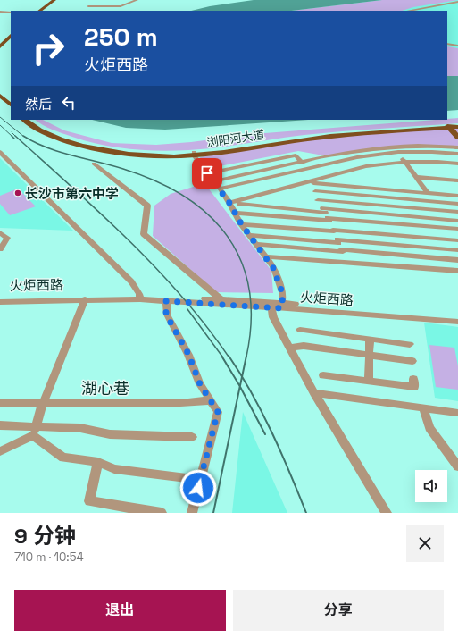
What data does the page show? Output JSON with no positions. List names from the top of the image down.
{
  "streets": {
    "main road": ["浏阳河大道"],
    "street": ["火炬西路", "湖心巷"]
  },
  "places": ["长沙市第六中学"],
  "page": {
    "turn": ["250 m", "火炬西路"],
    "then": "然后",
    "heading": ["9 分钟", "710 m · 10:54"],
    "buttons": ["退出", "分享"]
  }
}
